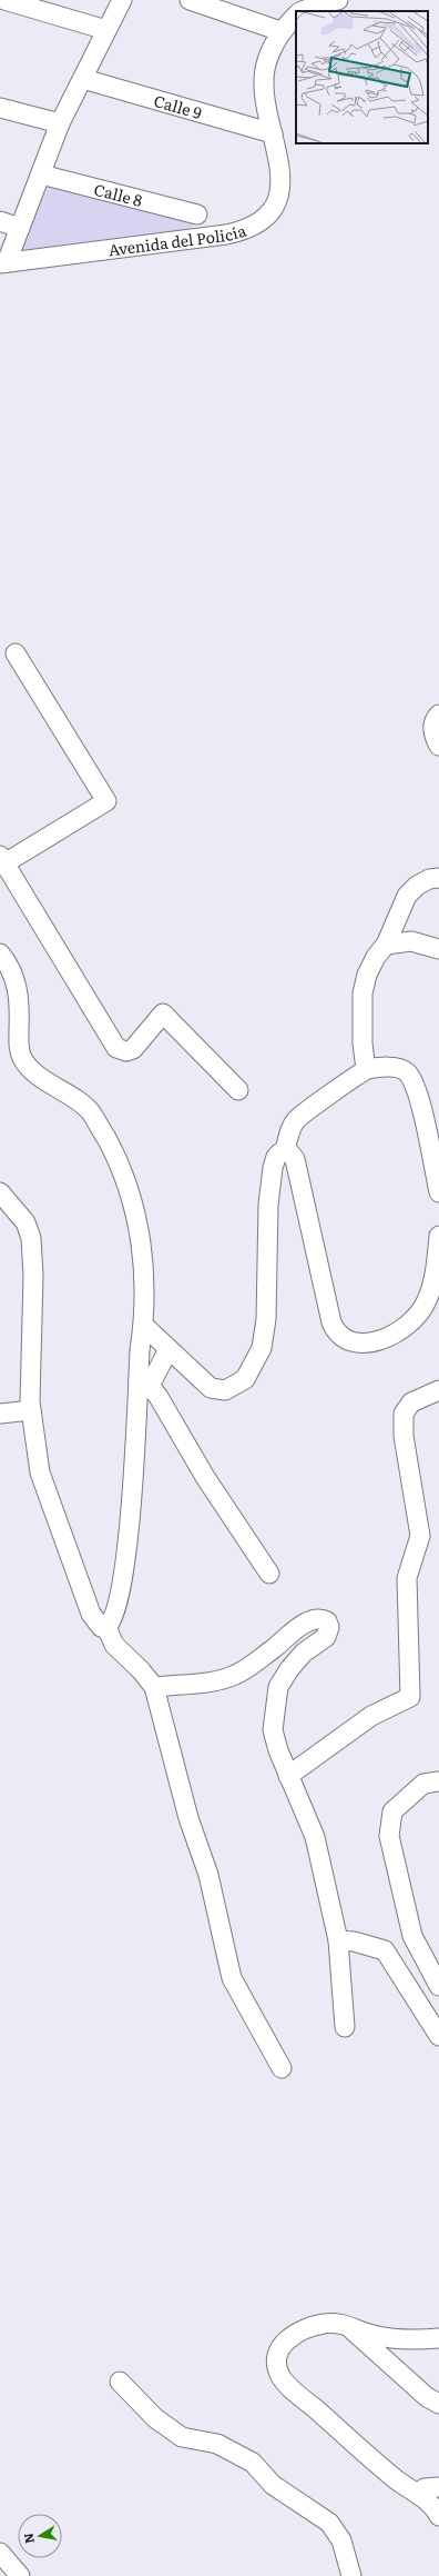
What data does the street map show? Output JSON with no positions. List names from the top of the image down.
{
  "streets": {
    "street": ["Calle 9", "Calle 8", "Avenida del Policía"]
  },
  "crossings": [
    ["Calle 9", "Avenida del Policía"]
  ],
  "north": "left"
}
